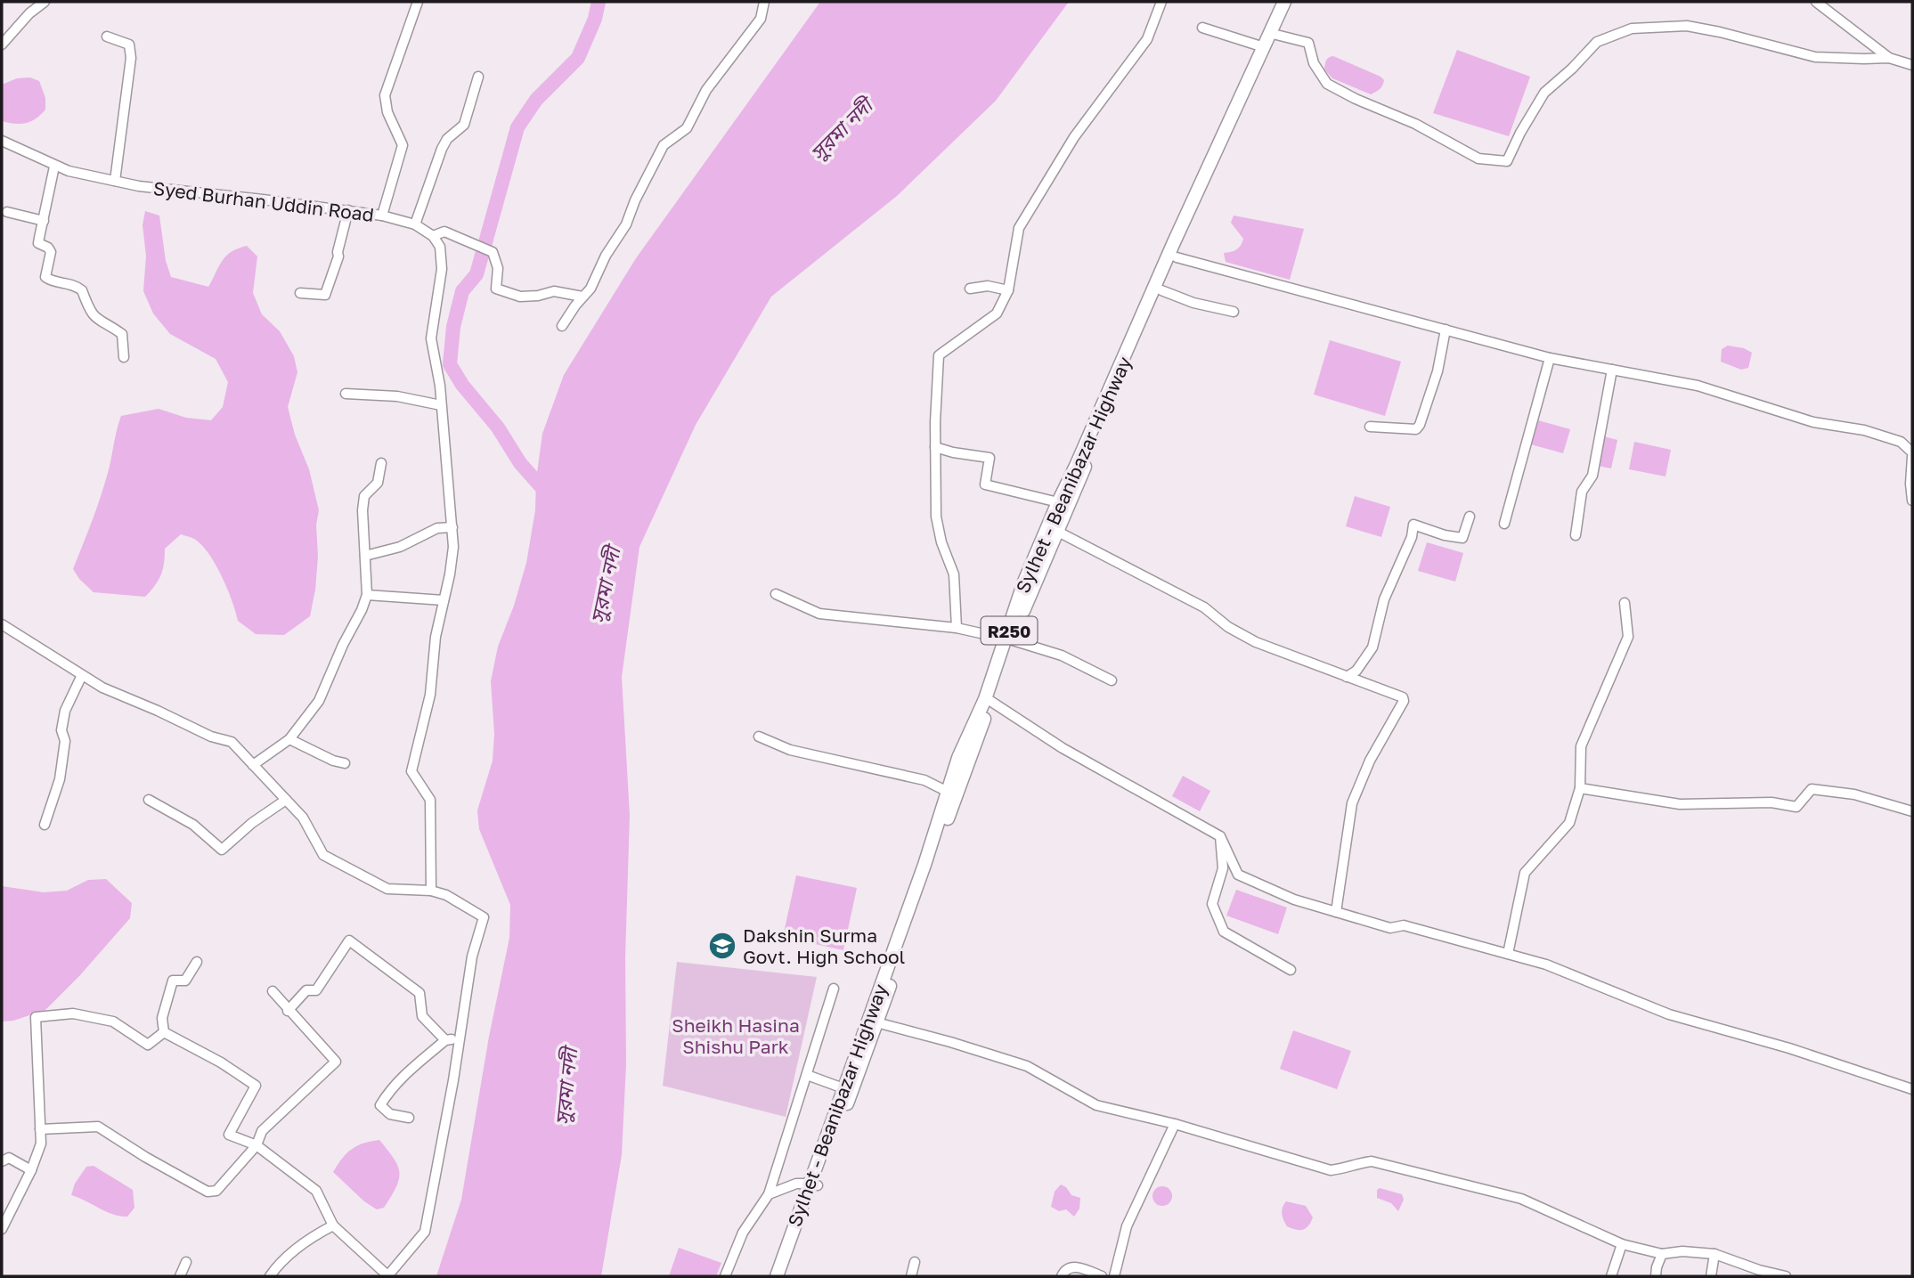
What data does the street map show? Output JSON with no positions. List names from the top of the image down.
{
  "streets": {
    "main road": ["Sylhet - Beanibazar Highway", "R250"],
    "street": ["Syed Burhan Uddin Road"]
  },
  "water": ["সুরমা নদী"],
  "parks": ["Sheikh Hasina Shishu Park"],
  "places": {
    "school or university": ["Dakshin Surma Govt. High School"]
  }
}
